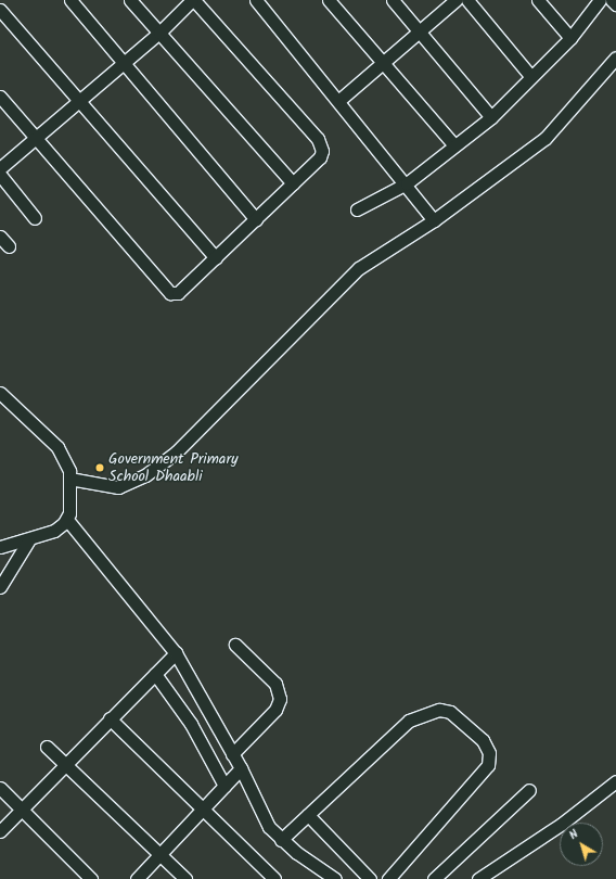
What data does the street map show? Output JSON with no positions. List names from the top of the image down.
{
  "places": ["Government Primary School Dhaabli"],
  "north": "top left"
}
